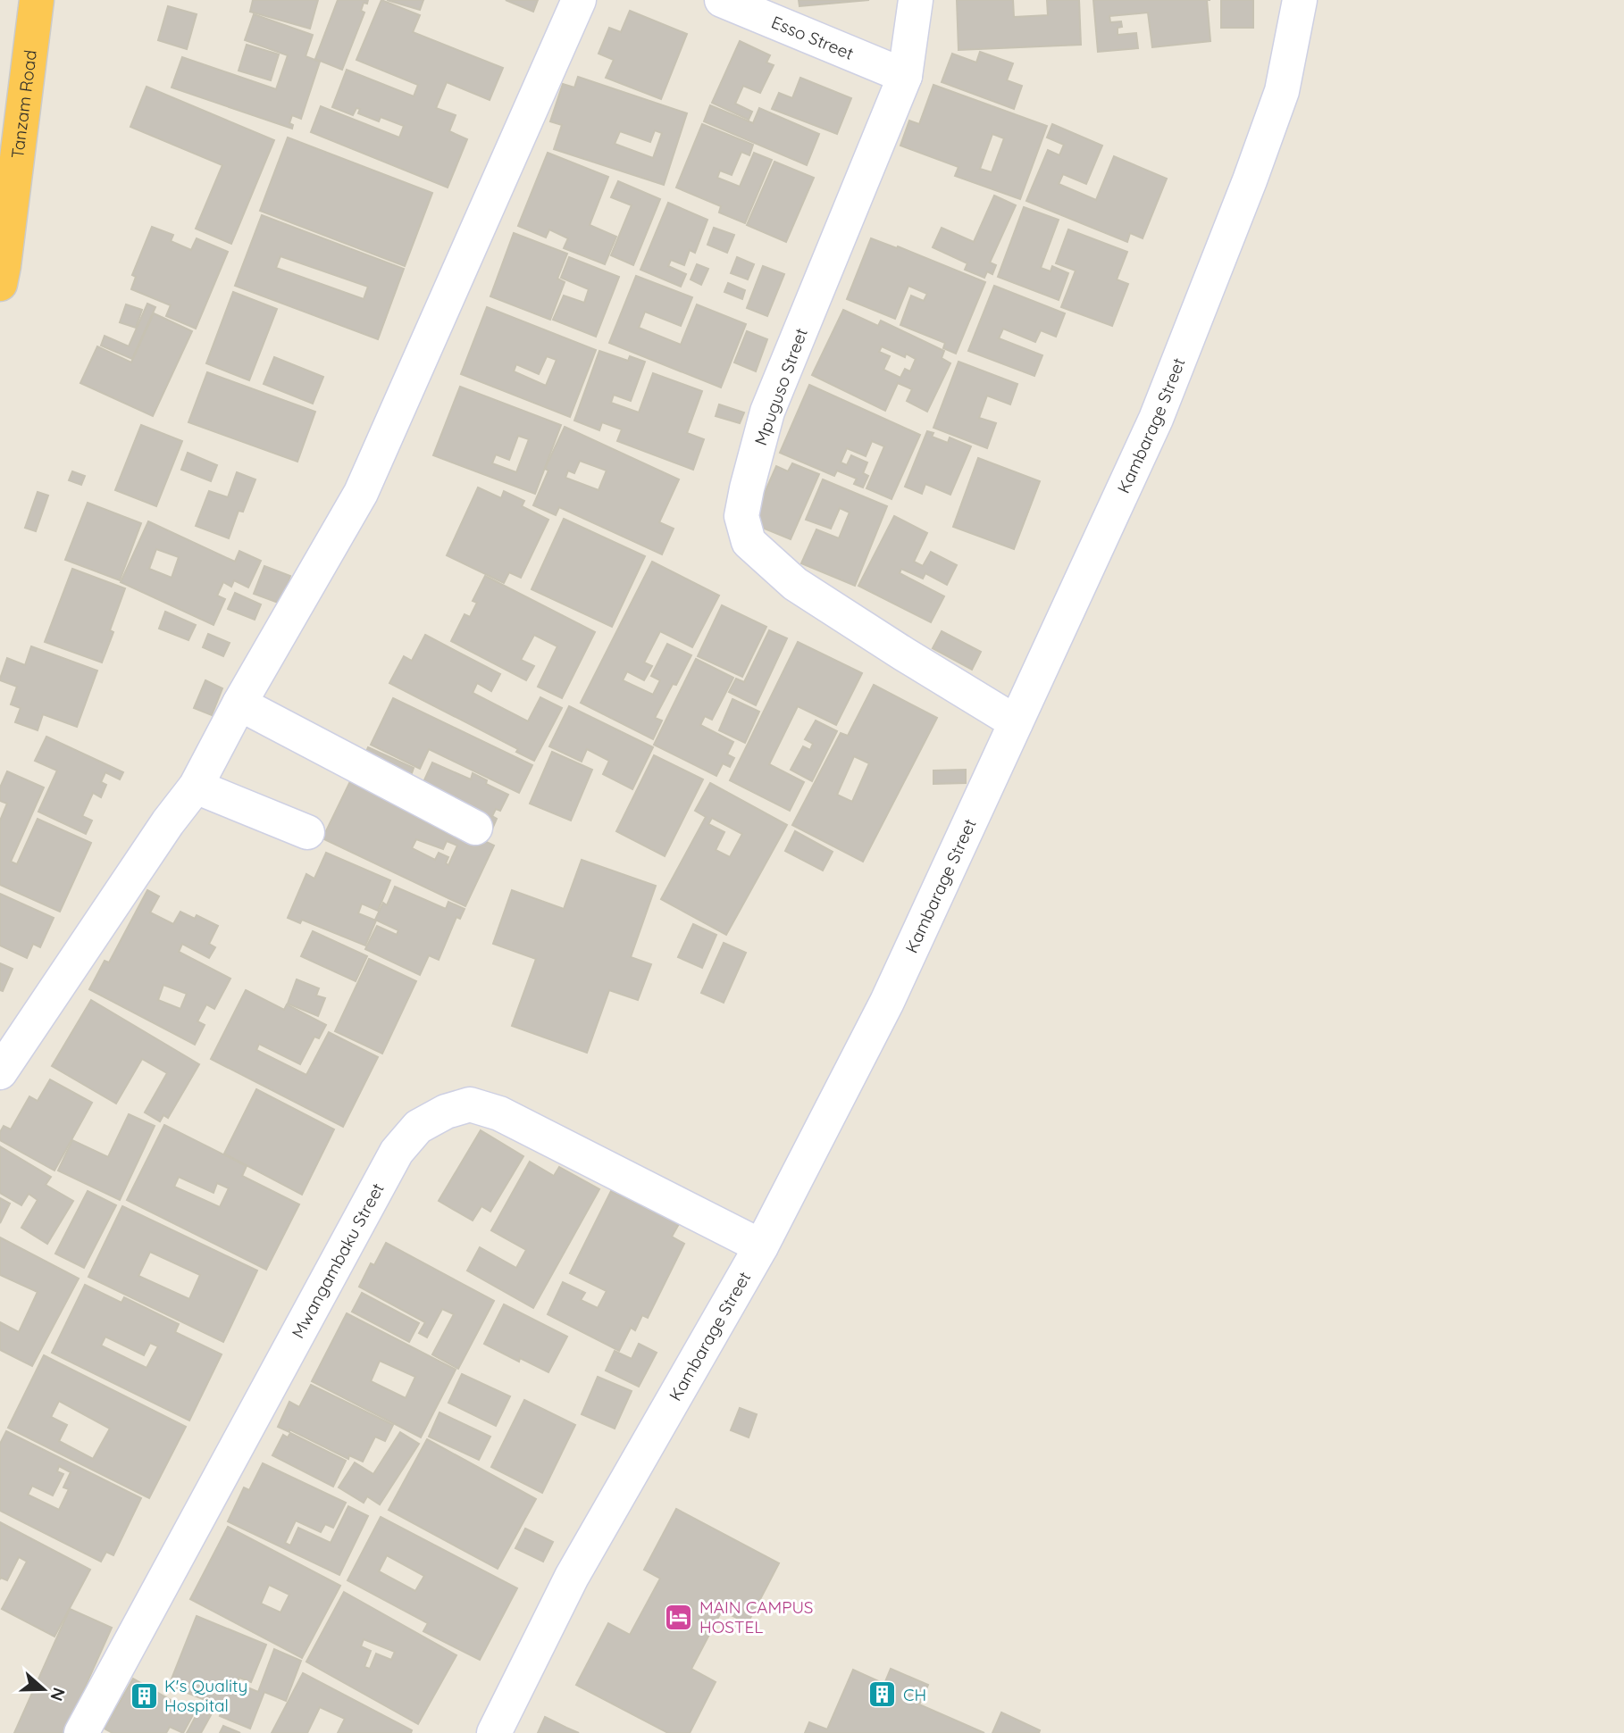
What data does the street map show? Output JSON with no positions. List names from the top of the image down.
{
  "streets": {
    "highway": ["Tanzam Road"],
    "street": [
      "Esso Street",
      "Mpuguso Street",
      "Kambarage Street",
      "Mwangambaku Street"
    ]
  },
  "crossings": [
    ["Esso Street", "Mpuguso Street"],
    ["Mpuguso Street", "Kambarage Street"],
    ["Kambarage Street", "Mwangambaku Street"]
  ],
  "places": {
    "hotel": ["MAIN CAMPUS HOSTEL"],
    "building": ["CH", "K's Quality Hospital"]
  },
  "north": "right"
}
